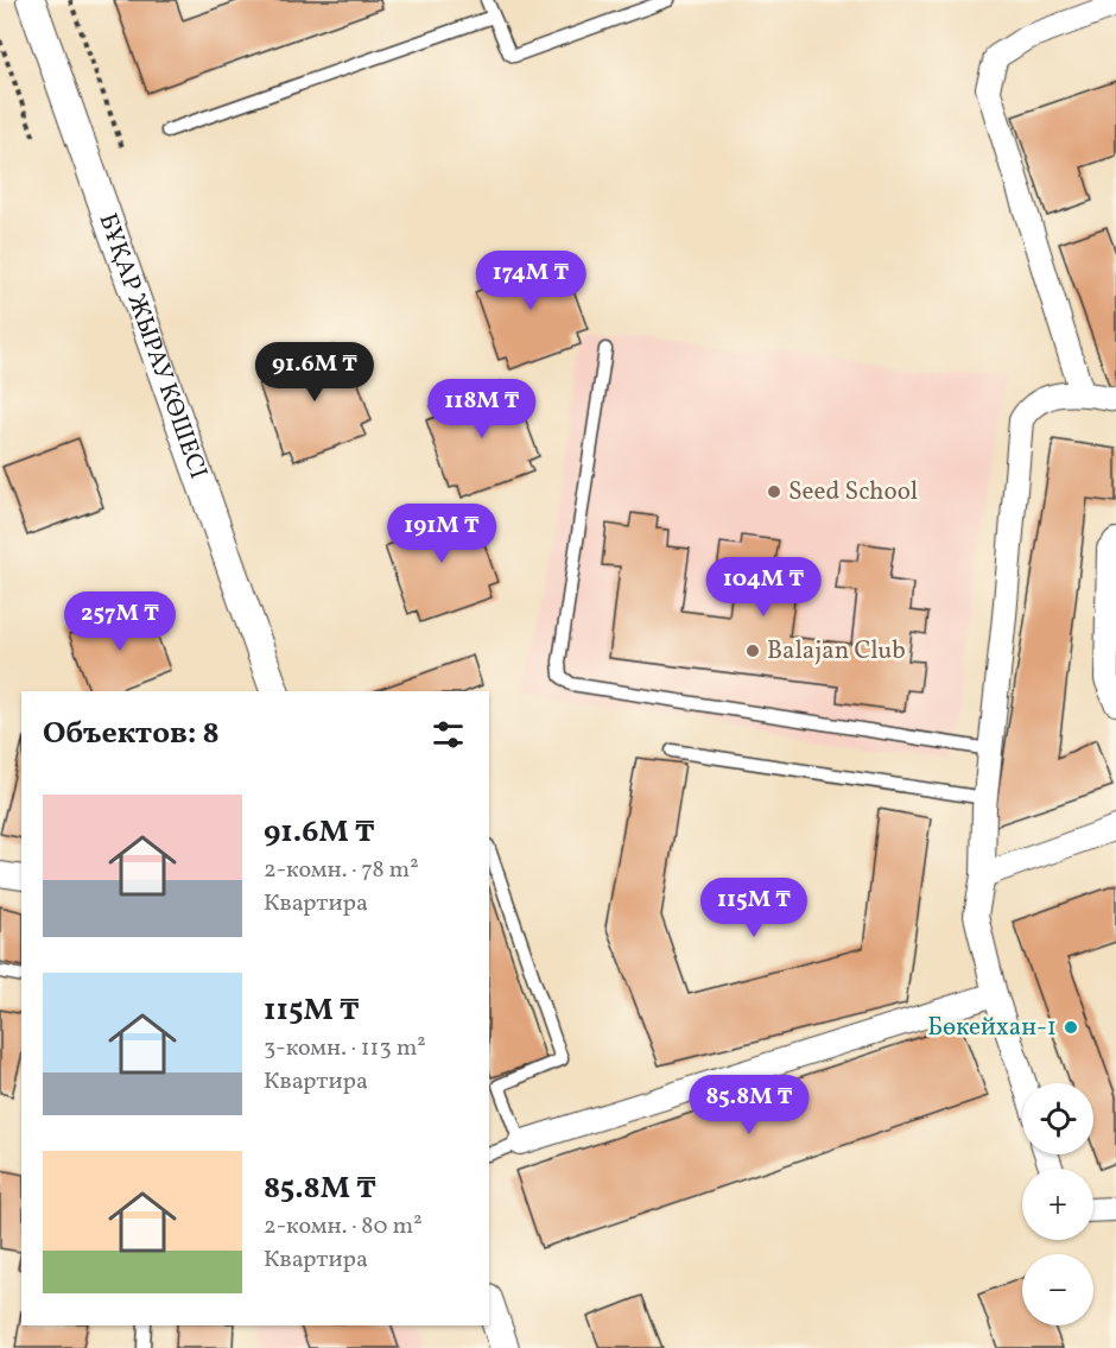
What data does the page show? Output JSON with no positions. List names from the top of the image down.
{
  "streets": {
    "street": ["БҰҚАР ЖЫРАУ КӨШЕСІ"]
  },
  "places": ["Seed School", "Balajan Club", "Бөкейхан-1"],
  "page": {
    "price": [
      "174M ₸",
      "91.6M ₸",
      "118M ₸",
      "191M ₸",
      "104M ₸",
      "257M ₸",
      "115M ₸",
      "85.8M ₸"
    ],
    "heading": "Объектов: 8",
    "list": [
      {
        "name": "91.6M ₸",
        "note": "2-комн. · 78 m² · Квартира"
      },
      {
        "name": "115M ₸",
        "note": "3-комн. · 113 m² · Квартира"
      },
      {
        "name": "85.8M ₸",
        "note": "2-комн. · 80 m² · Квартира"
      }
    ],
    "map_buttons": ["+", "−"]
  }
}
